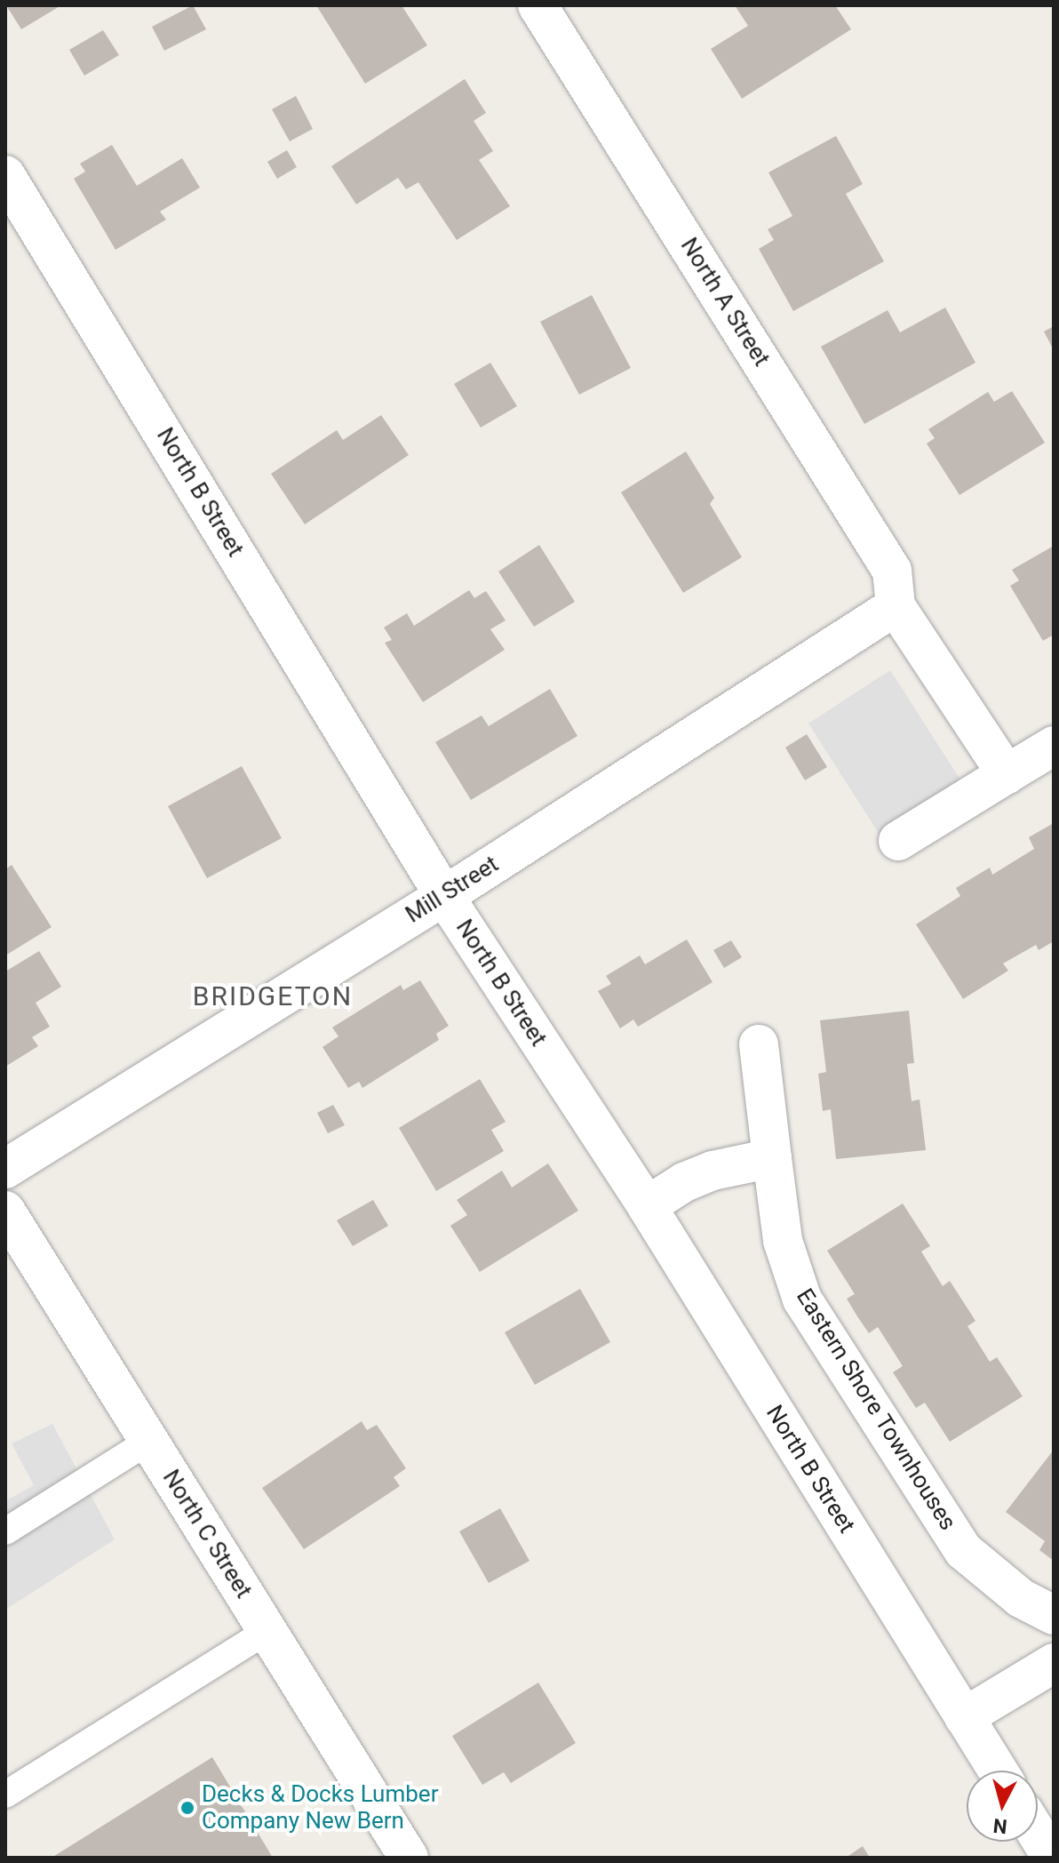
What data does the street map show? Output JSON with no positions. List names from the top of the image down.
{
  "streets": {
    "street": [
      "North A Street",
      "North B Street",
      "Mill Street",
      "Eastern Shore Townhouses",
      "North C Street"
    ]
  },
  "crossings": [
    ["North A Street", "Mill Street"],
    ["North B Street", "Mill Street"]
  ],
  "districts": ["BRIDGETON"],
  "places": ["Decks & Docks Lumber Company New Bern"],
  "north": "bottom"
}
